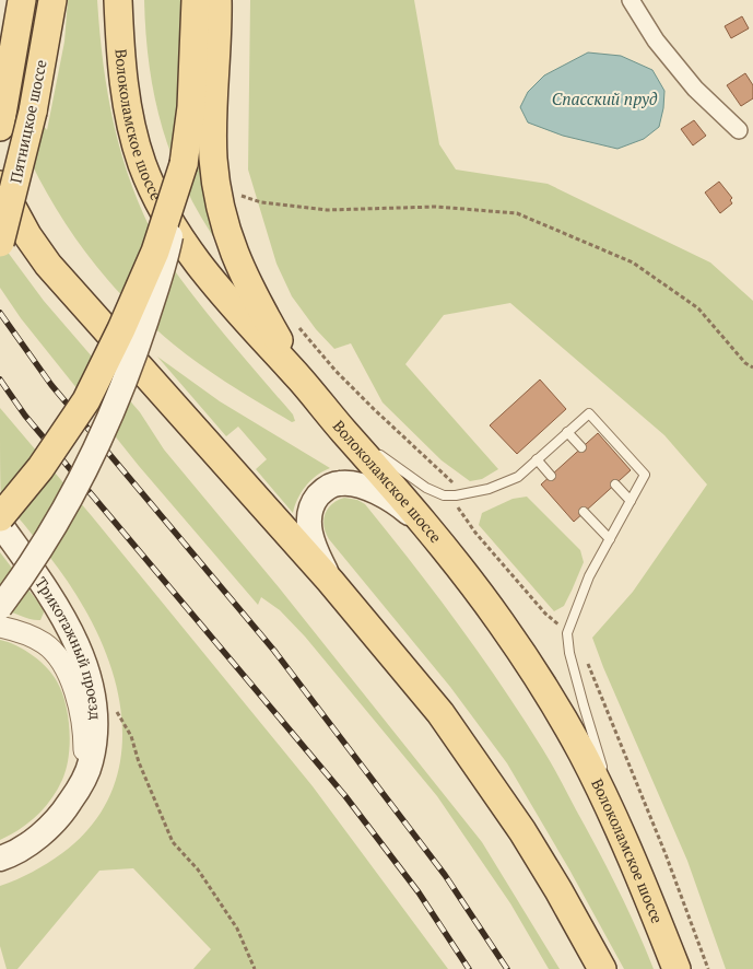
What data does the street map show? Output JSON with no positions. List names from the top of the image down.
{
  "streets": {
    "main road": ["Пятницкое шоссе", "Волоколамское шоссе", "Трикотажный проезд"]
  },
  "water": ["Спасский пруд"]
}
